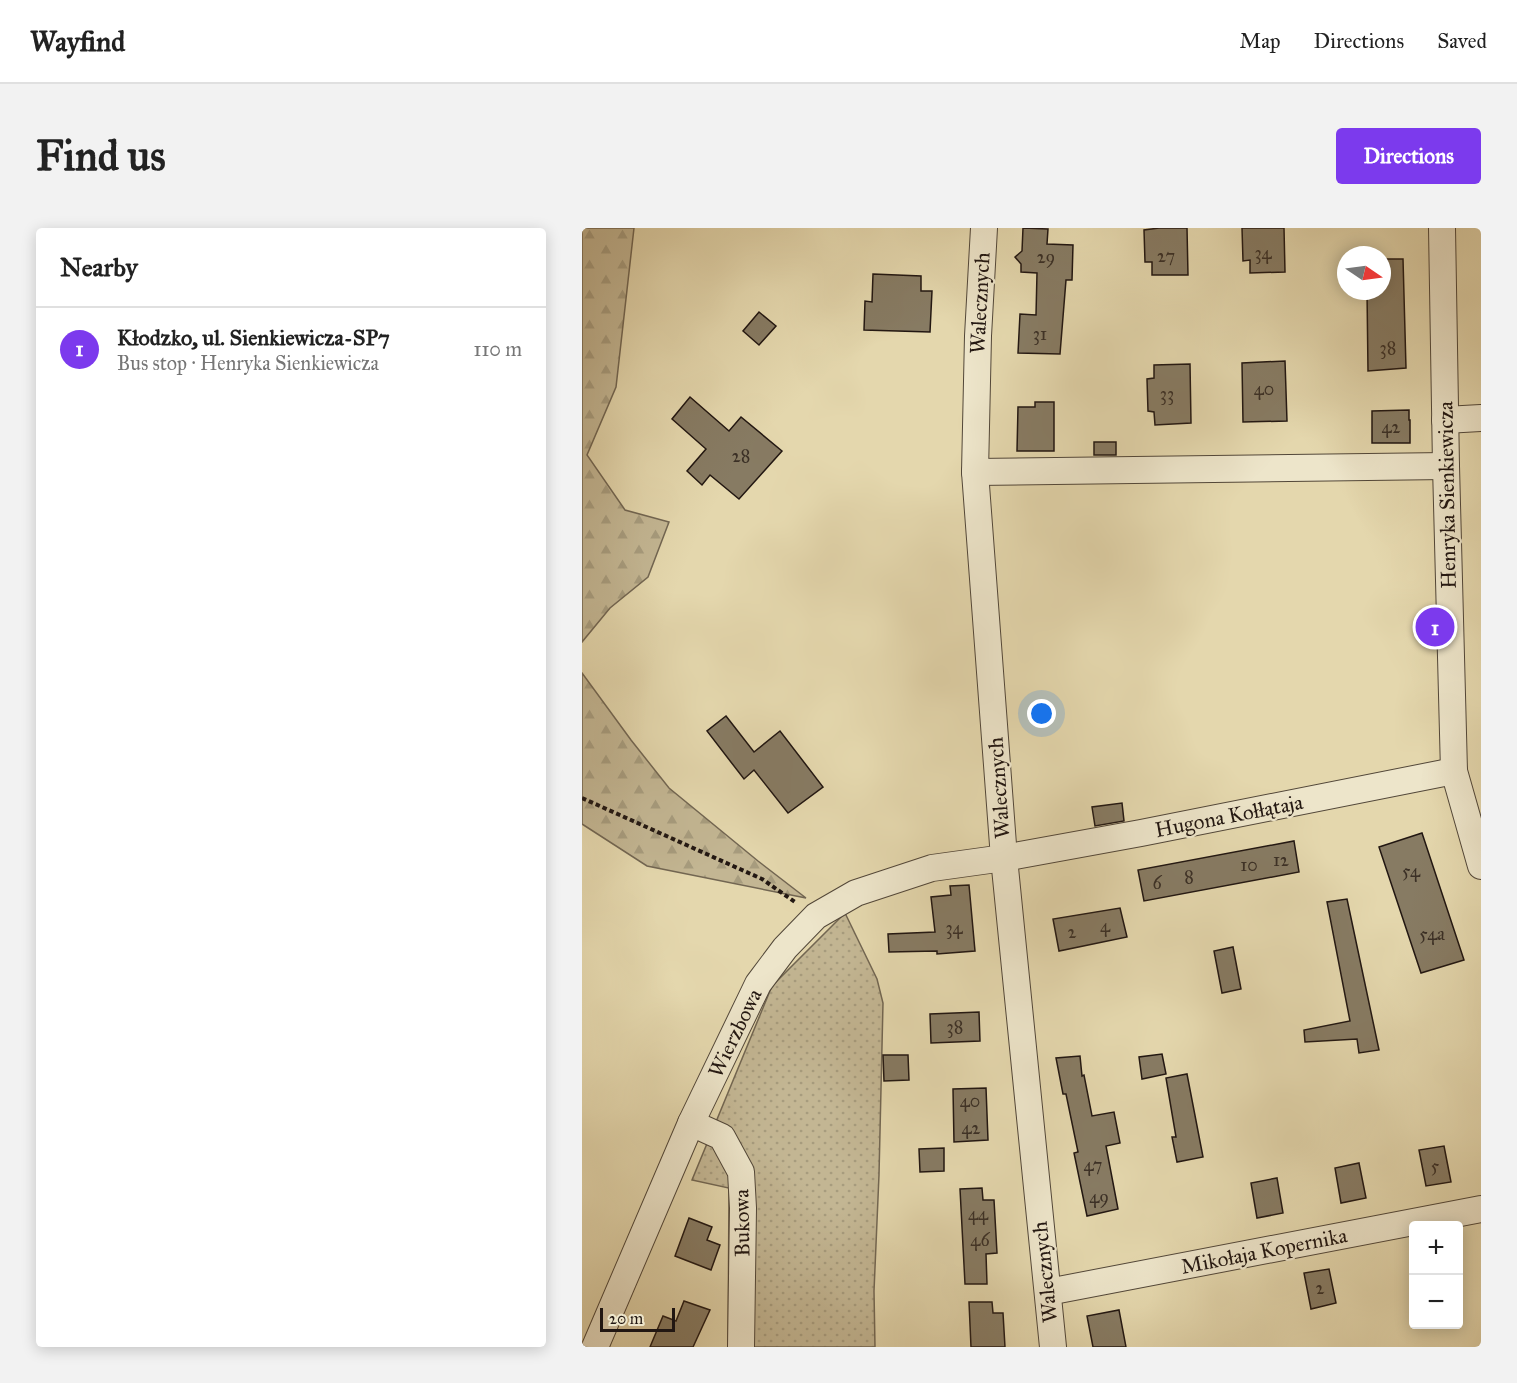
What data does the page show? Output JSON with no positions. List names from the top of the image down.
{
  "streets": {
    "street": [
      "Walecznych",
      "Henryka Sienkiewicza",
      "Hugona Kołłątaja",
      "Wierzbowa",
      "Bukowa",
      "Mikołaja Kopernika"
    ]
  },
  "crossings": [
    ["Walecznych", "Hugona Kołłątaja"],
    ["Walecznych", "Wierzbowa"],
    ["Walecznych", "Mikołaja Kopernika"],
    ["Henryka Sienkiewicza", "Hugona Kołłątaja"],
    ["Hugona Kołłątaja", "Wierzbowa"],
    ["Wierzbowa", "Bukowa"]
  ],
  "house_numbers": [
    "34",
    "27",
    "29",
    "31",
    "38",
    "40",
    "33",
    "42",
    "28",
    "12",
    "10",
    "54",
    "8",
    "6",
    "4",
    "34",
    "2",
    "54a",
    "38",
    "40",
    "42",
    "47",
    "5",
    "49",
    "44",
    "46",
    "2"
  ],
  "scale_bar": "20 m",
  "north": "right",
  "page": {
    "header": "Wayfind",
    "nav": ["Map", "Directions", "Saved"],
    "buttons": "Directions",
    "title": "Find us",
    "heading": "Nearby",
    "list": [
      {
        "mark": "1",
        "name": "Kłodzko, ul. Sienkiewicza-SP7",
        "note": "Bus stop · Henryka Sienkiewicza",
        "value": "110 m"
      }
    ],
    "pins": "1",
    "map_buttons": ["+", "−"],
    "scale": "20 m"
  }
}
